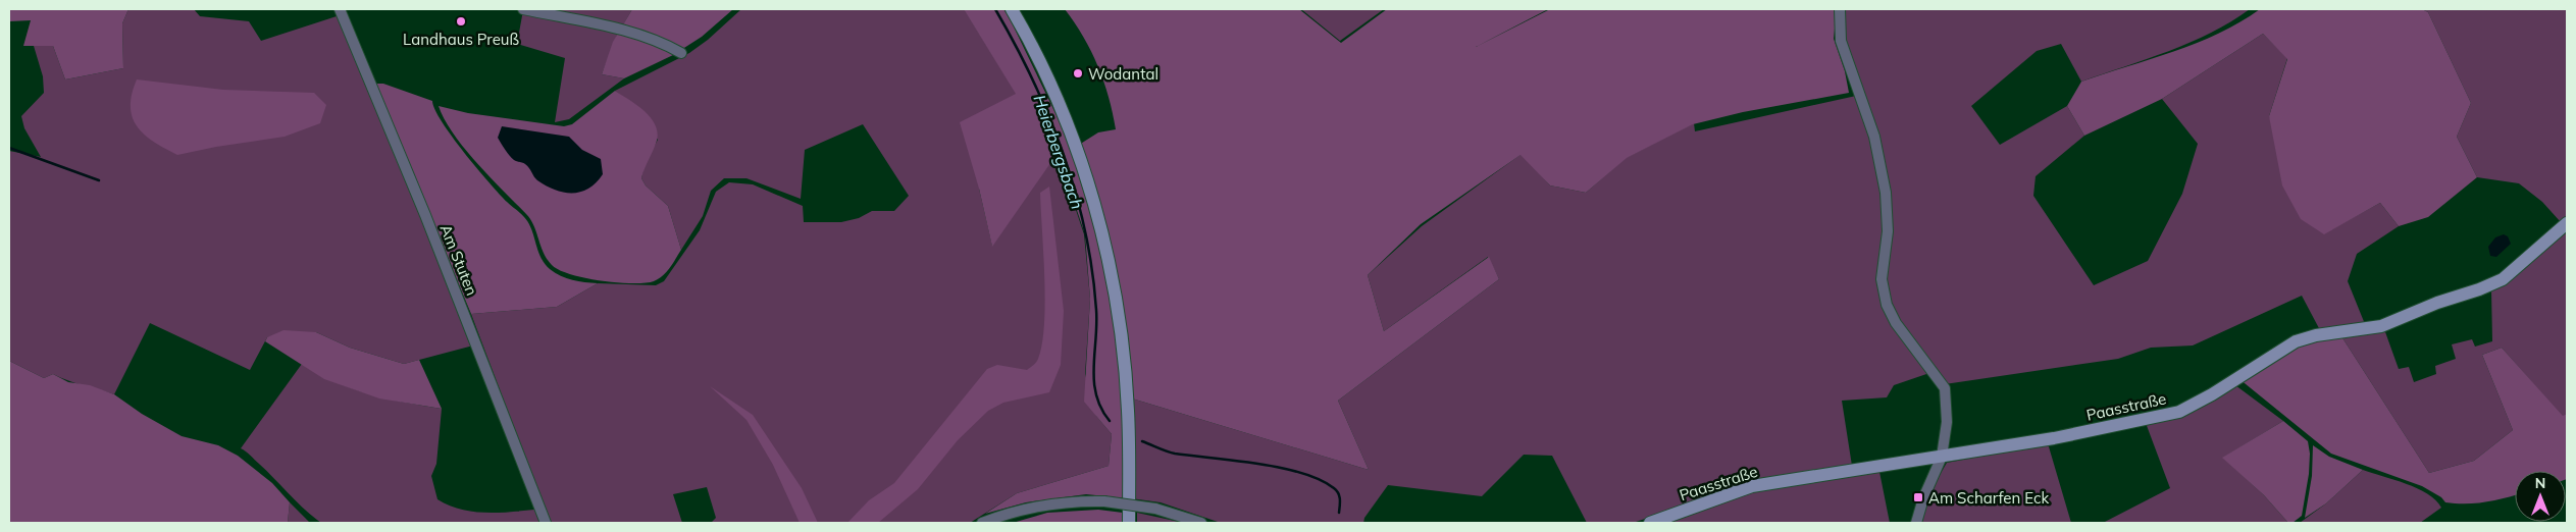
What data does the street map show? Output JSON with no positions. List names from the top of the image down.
{
  "streets": {
    "street": ["Am Stuten", "Paasstraße"]
  },
  "water": ["Heierbergsbach"],
  "places": {
    "other": ["Landhaus Preuß", "Wodantal"],
    "transit": ["Am Scharfen Eck"]
  },
  "north": "top"
}
